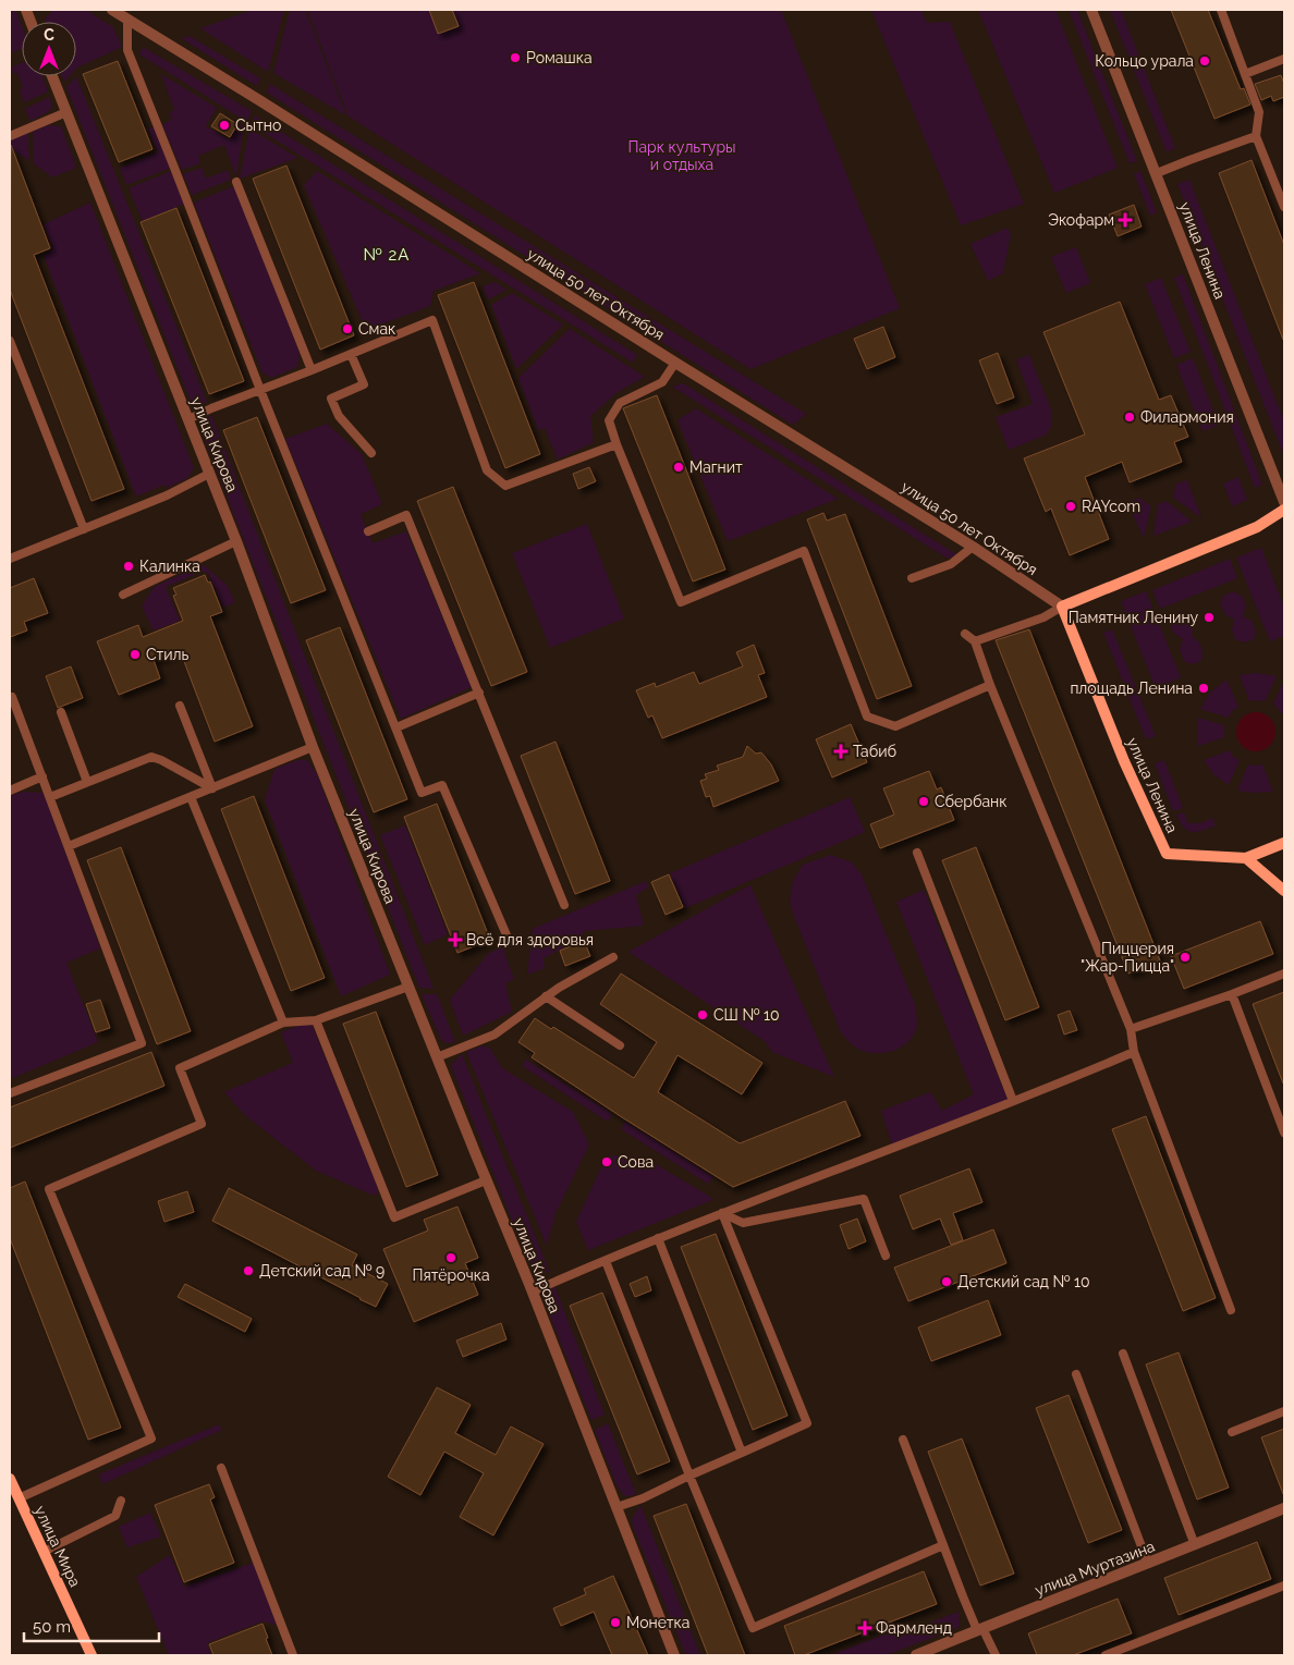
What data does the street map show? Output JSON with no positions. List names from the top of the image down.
{
  "streets": {
    "main road": ["улица Ленина", "улица Мира"],
    "street": ["улица 50 лет Октября", "улица Кирова", "улица Муртазина"]
  },
  "crossings": [
    ["улица Ленина", "улица 50 лет Октября"]
  ],
  "districts": ["№ 2А"],
  "parks": ["Парк культуры и отдыха"],
  "places": {
    "other": [
      "Ромашка",
      "Кольцо урала",
      "Сытно",
      "Смак",
      "Филармония",
      "Магнит",
      "RAYcom",
      "Калинка",
      "Памятник Ленину",
      "Стиль",
      "площадь Ленина",
      "Сбербанк",
      "Пиццерия \"Жар-Пицца\"",
      "СШ № 10",
      "Сова",
      "Пятёрочка",
      "Детский сад № 9",
      "Детский сад № 10",
      "Монетка"
    ],
    "health": [
      "Экофарм",
      "Табиб",
      "Всё для здоровья",
      "Фармленд"
    ]
  },
  "scale_bar": "50 m",
  "north": "top"
}
